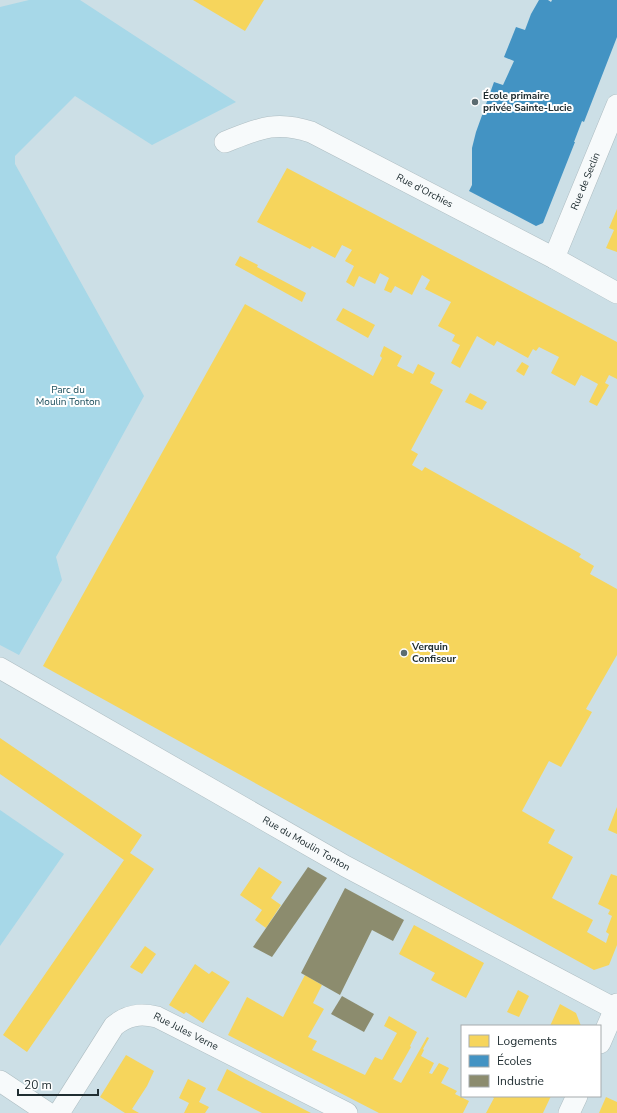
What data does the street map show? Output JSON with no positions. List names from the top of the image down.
{
  "streets": {
    "street": [
      "Rue de Seclin",
      "Rue d'Orchies",
      "Rue du Moulin Tonton",
      "Rue Jules Verne"
    ]
  },
  "crossings": [
    ["Rue de Seclin", "Rue d'Orchies"]
  ],
  "parks": ["Parc du Moulin Tonton"],
  "places": ["École primaire privée Sainte-Lucie", "Verquin Confiseur"],
  "legend": ["Logements", "Écoles", "Industrie"],
  "scale_bar": "20 m"
}
